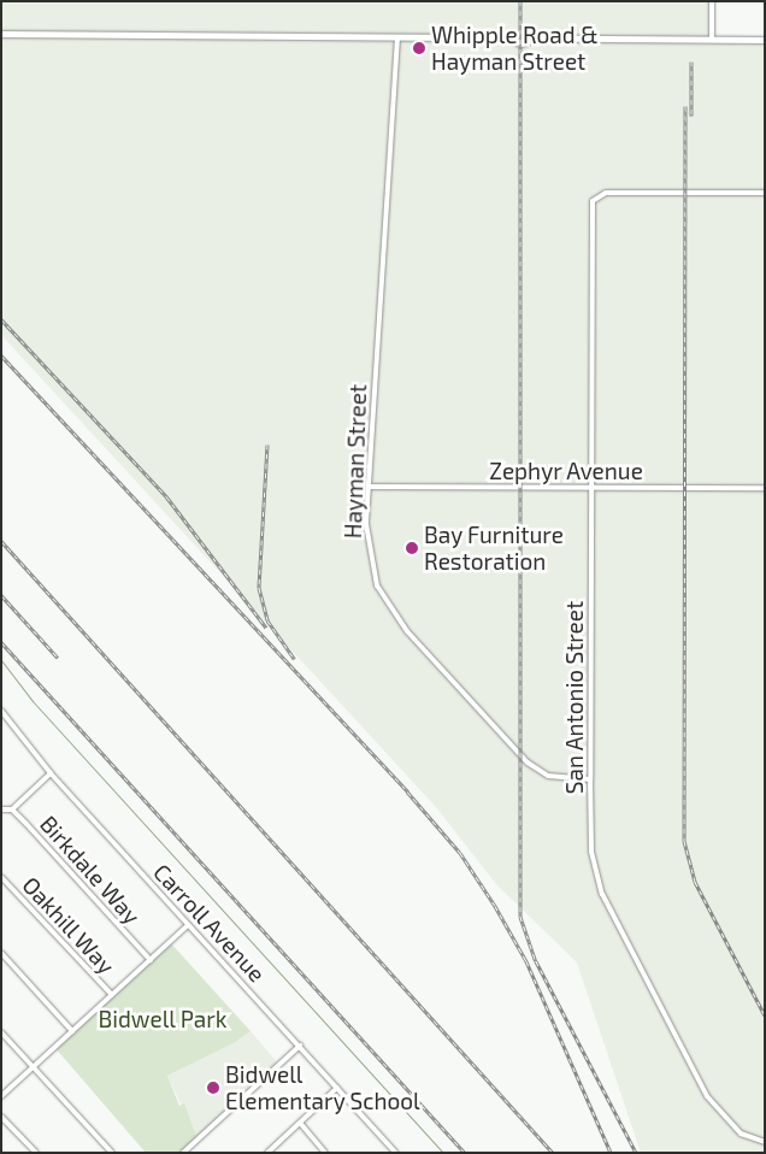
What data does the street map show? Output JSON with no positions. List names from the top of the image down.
{
  "streets": {
    "street": [
      "Hayman Street",
      "Zephyr Avenue",
      "San Antonio Street",
      "Birkdale Way",
      "Carroll Avenue",
      "Oakhill Way"
    ]
  },
  "crossings": [
    ["Hayman Street", "Zephyr Avenue"],
    ["Hayman Street", "San Antonio Street"],
    ["Zephyr Avenue", "San Antonio Street"]
  ],
  "parks": ["Bidwell Park"],
  "places": ["Whipple Road & Hayman Street", "Bay Furniture Restoration", "Bidwell Elementary School"]
}
